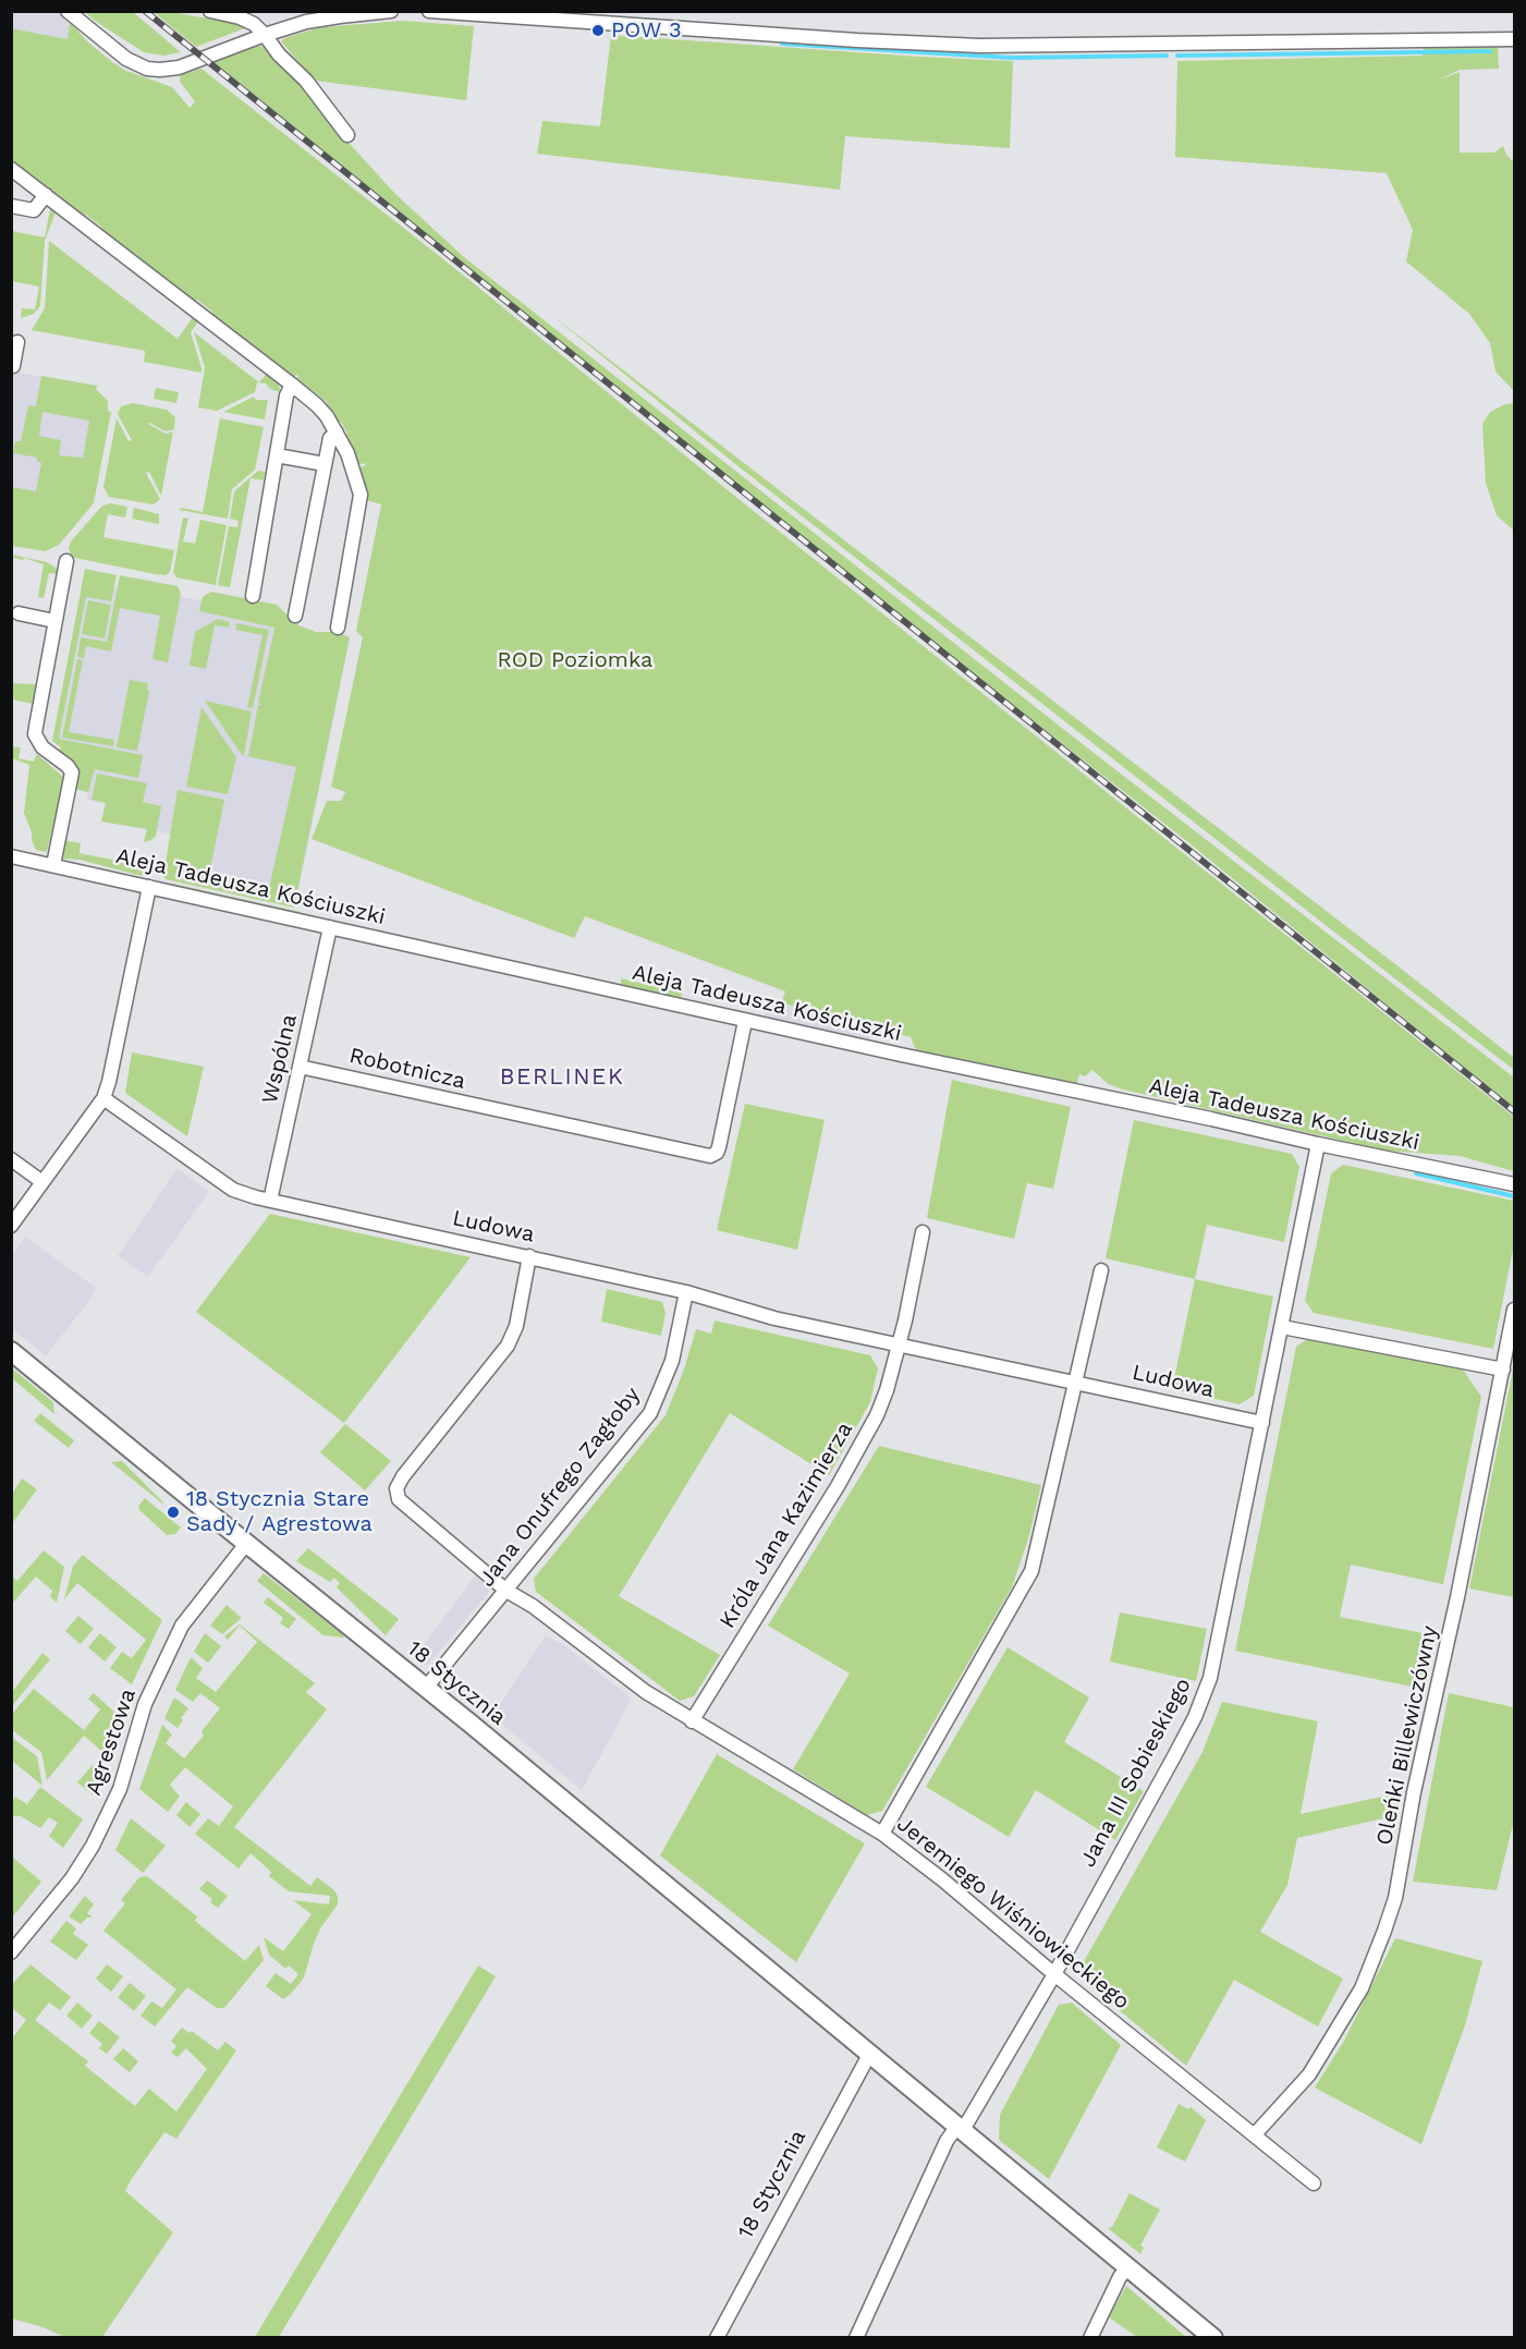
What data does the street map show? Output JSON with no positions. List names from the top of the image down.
{
  "streets": {
    "main road": ["18 Stycznia"],
    "street": [
      "Aleja Tadeusza Kościuszki",
      "Wspólna",
      "Robotnicza",
      "Ludowa",
      "Jana Onufrego Zagłoby",
      "Króla Jana Kazimierza",
      "Oleńki Billewiczówny",
      "Agrestowa",
      "Jana III Sobieskiego",
      "Jeremiego Wiśniowieckiego"
    ]
  },
  "crossings": [
    ["Aleja Tadeusza Kościuszki", "Wspólna"],
    ["Aleja Tadeusza Kościuszki", "Robotnicza"],
    ["Aleja Tadeusza Kościuszki", "Jana III Sobieskiego"],
    ["Wspólna", "Robotnicza"],
    ["Wspólna", "Ludowa"],
    ["Ludowa", "Jana Onufrego Zagłoby"],
    ["Ludowa", "Króla Jana Kazimierza"],
    ["Ludowa", "Jana III Sobieskiego"],
    ["Ludowa", "Jeremiego Wiśniowieckiego"],
    ["Jana Onufrego Zagłoby", "18 Stycznia"],
    ["Jana Onufrego Zagłoby", "Jeremiego Wiśniowieckiego"],
    ["Króla Jana Kazimierza", "Jeremiego Wiśniowieckiego"],
    ["18 Stycznia", "Agrestowa"],
    ["18 Stycznia", "Jana III Sobieskiego"],
    ["Oleńki Billewiczówny", "Jeremiego Wiśniowieckiego"],
    ["Jana III Sobieskiego", "Jeremiego Wiśniowieckiego"]
  ],
  "districts": ["BERLINEK"],
  "parks": ["ROD Poziomka"],
  "places": ["POW 3", "18 Stycznia Stare Sady / Agrestowa"]
}
